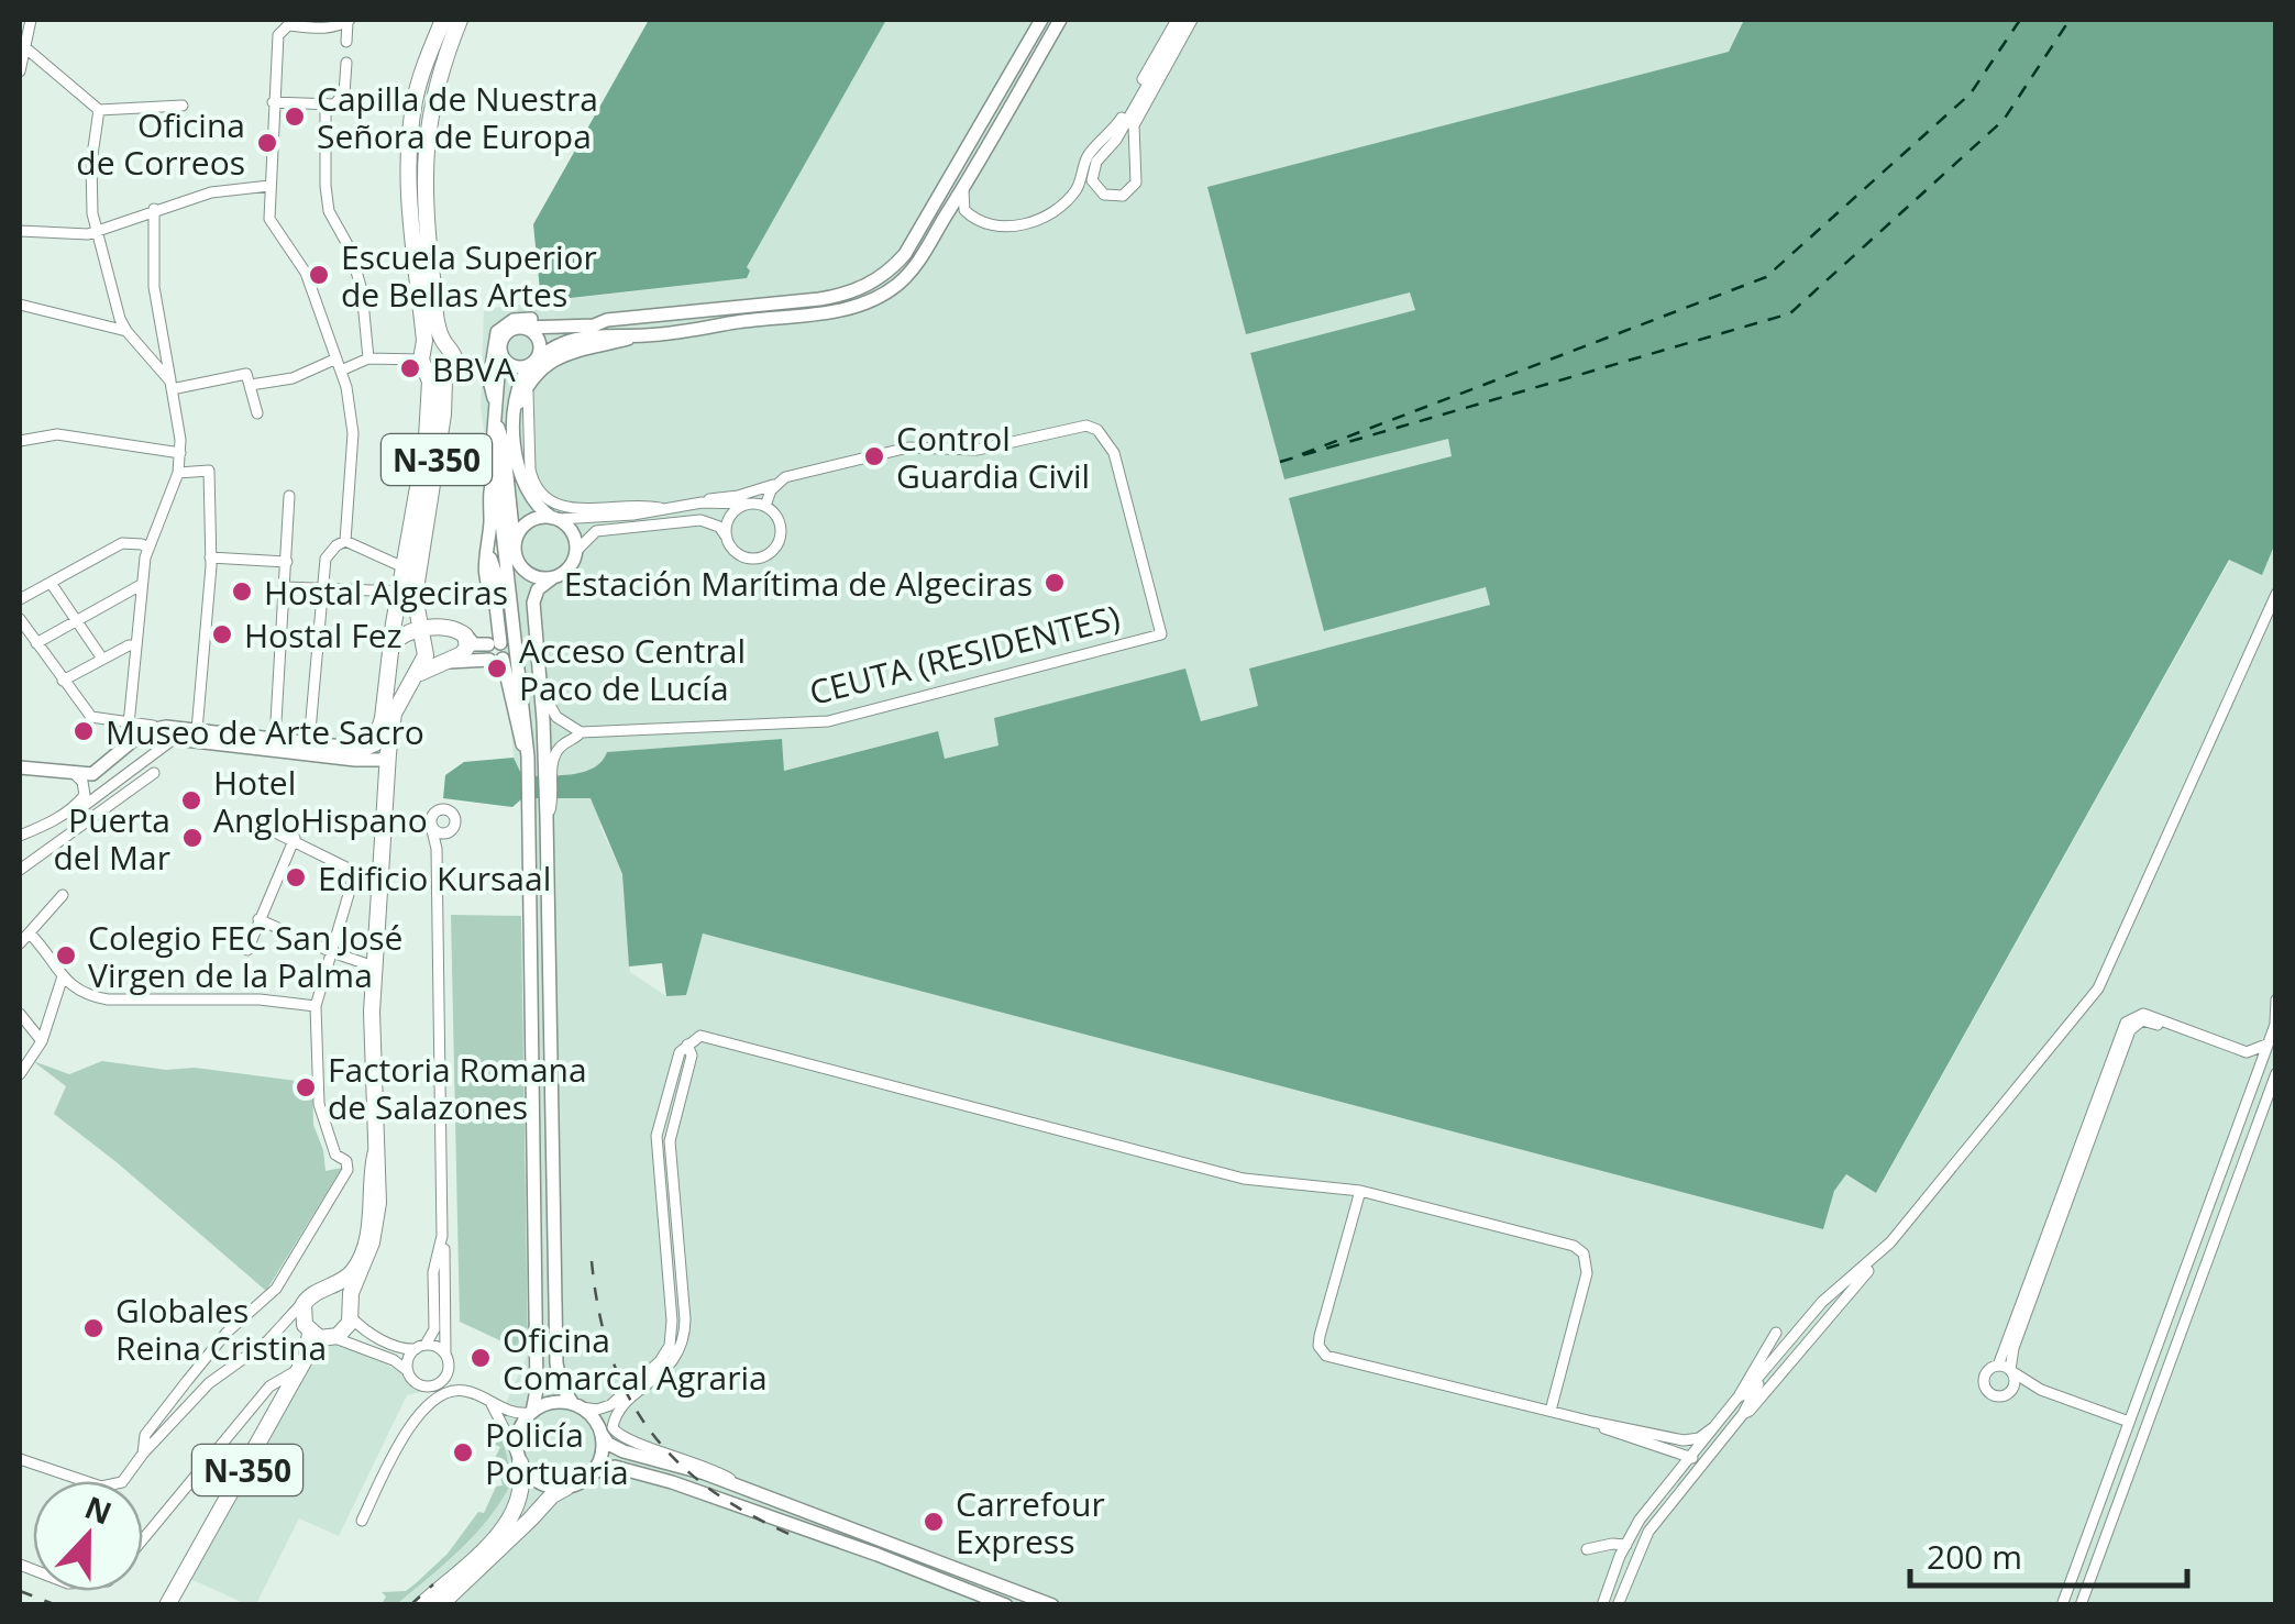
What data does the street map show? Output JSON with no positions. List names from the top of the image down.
{
  "streets": {
    "highway": ["N-350"],
    "street": ["CEUTA (RESIDENTES)"]
  },
  "places": [
    "Capilla de Nuestra Señora de Europa",
    "Oficina de Correos",
    "Escuela Superior de Bellas Artes",
    "BBVA",
    "Control Guardia Civil",
    "Estación Marítima de Algeciras",
    "Hostal Algeciras",
    "Hostal Fez",
    "Acceso Central Paco de Lucía",
    "Museo de Arte Sacro",
    "Hotel AngloHispano",
    "Puerta del Mar",
    "Edificio Kursaal",
    "Colegio FEC San José Virgen de la Palma",
    "Factoria Romana de Salazones",
    "Globales Reina Cristina",
    "Oficina Comarcal Agraria",
    "Policía Portuaria",
    "Carrefour Express"
  ],
  "scale_bar": "200 m",
  "north": "top"
}
